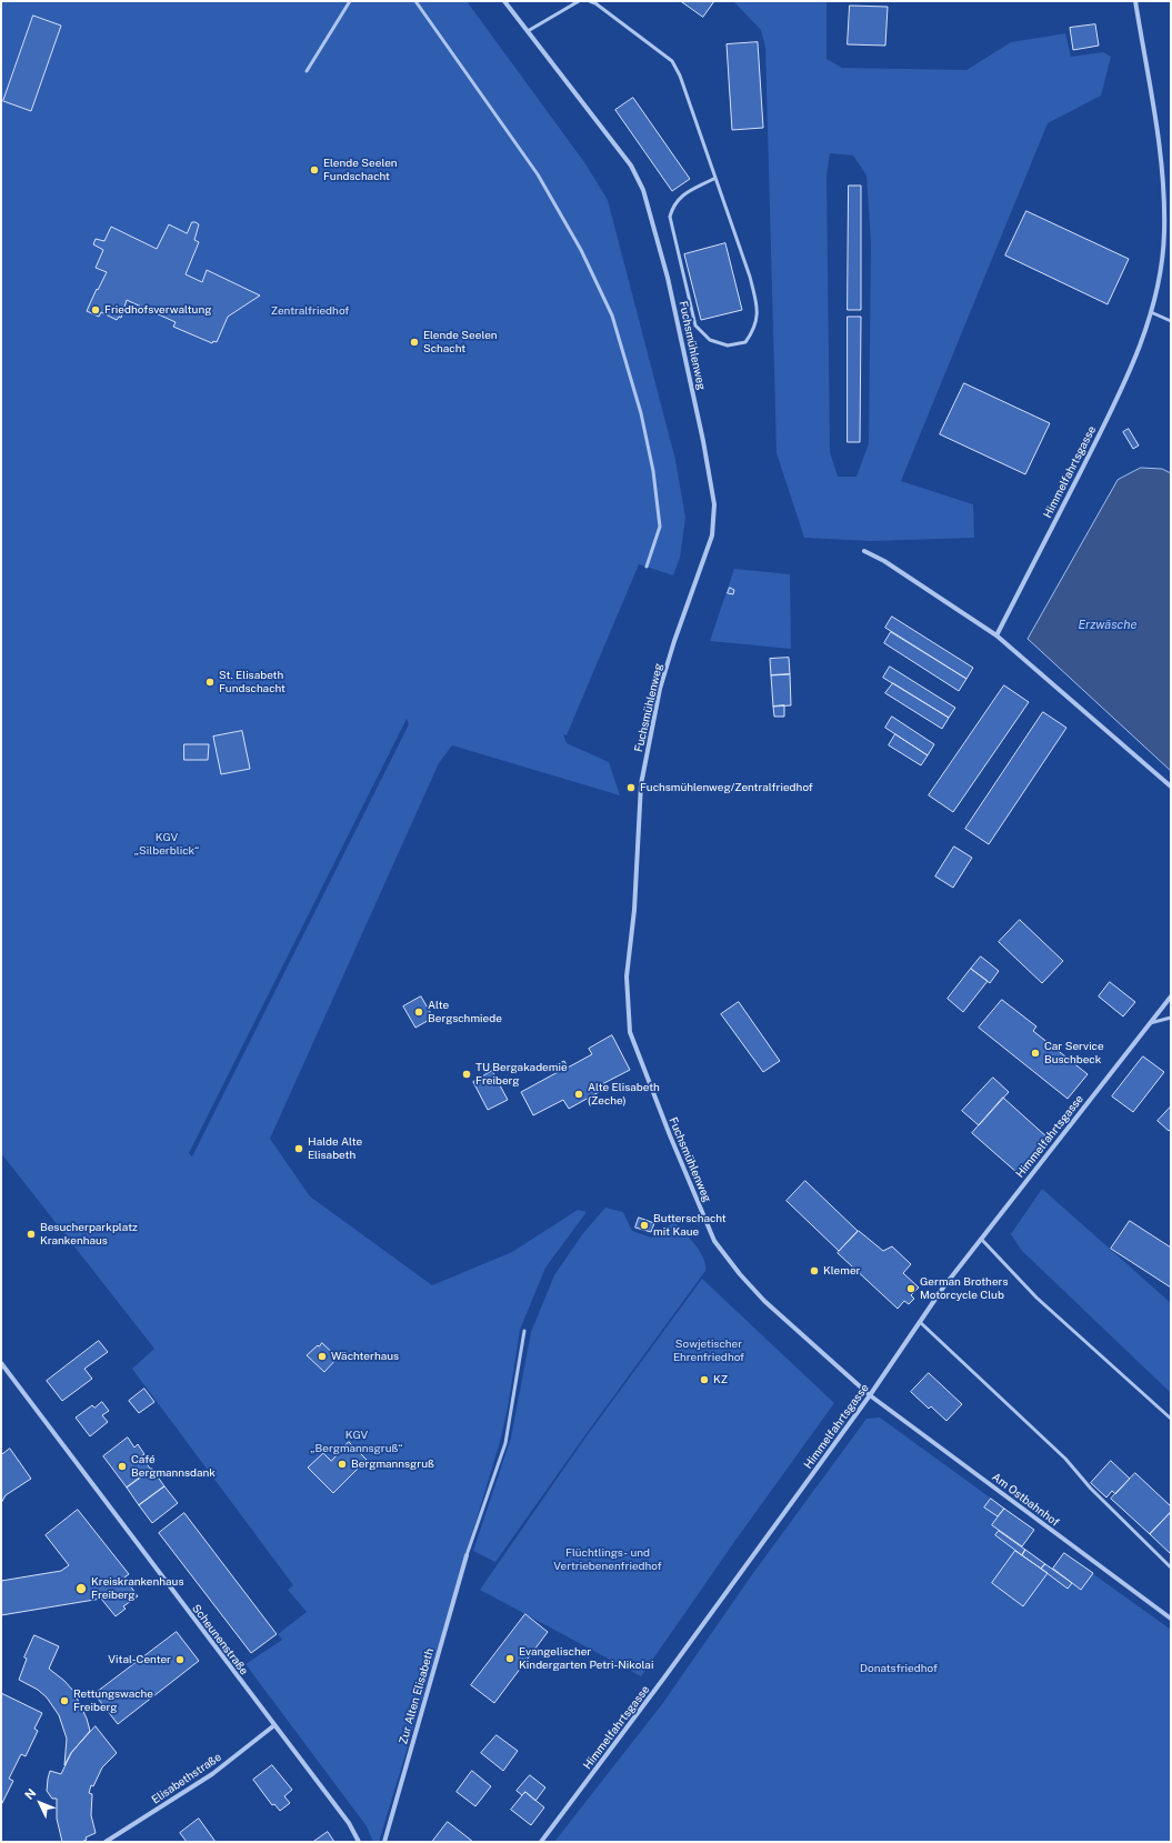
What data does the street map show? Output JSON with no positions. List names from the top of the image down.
{
  "streets": {
    "street": [
      "Fuchsmühlenweg",
      "Himmelfahrtsgasse",
      "Am Ostbahnhof",
      "Scheunenstraße",
      "Zur Alten Elisabeth",
      "Elisabethstraße"
    ]
  },
  "crossings": [
    ["Fuchsmühlenweg", "Himmelfahrtsgasse"],
    ["Fuchsmühlenweg", "Am Ostbahnhof"],
    ["Himmelfahrtsgasse", "Am Ostbahnhof"],
    ["Scheunenstraße", "Elisabethstraße"]
  ],
  "water": ["Erzwäsche"],
  "parks": [
    "Zentralfriedhof",
    "KGV „Silberblick“",
    "Sowjetischer Ehrenfriedhof",
    "KGV „Bergmannsgruß“",
    "Flüchtlings- und Vertriebenenfriedhof",
    "Donatsfriedhof"
  ],
  "places": [
    "Elende Seelen Fundschacht",
    "Friedhofsverwaltung",
    "Elende Seelen Schacht",
    "St. Elisabeth Fundschacht",
    "Fuchsmühlenweg/Zentralfriedhof",
    "Alte Bergschmiede",
    "Car Service Buschbeck",
    "TU Bergakademie Freiberg",
    "Alte Elisabeth (Zeche)",
    "Halde Alte Elisabeth",
    "Butterschacht mit Kaue",
    "Besucherparkplatz Krankenhaus",
    "Klemer",
    "German Brothers Motorcycle Club",
    "Wächterhaus",
    "KZ",
    "Bergmannsgruß",
    "Café Bergmannsdank",
    "Kreiskrankenhaus Freiberg",
    "Evangelischer Kindergarten Petri-Nikolai",
    "Vital-Center",
    "Rettungswache Freiberg"
  ],
  "north": "top left"
}
